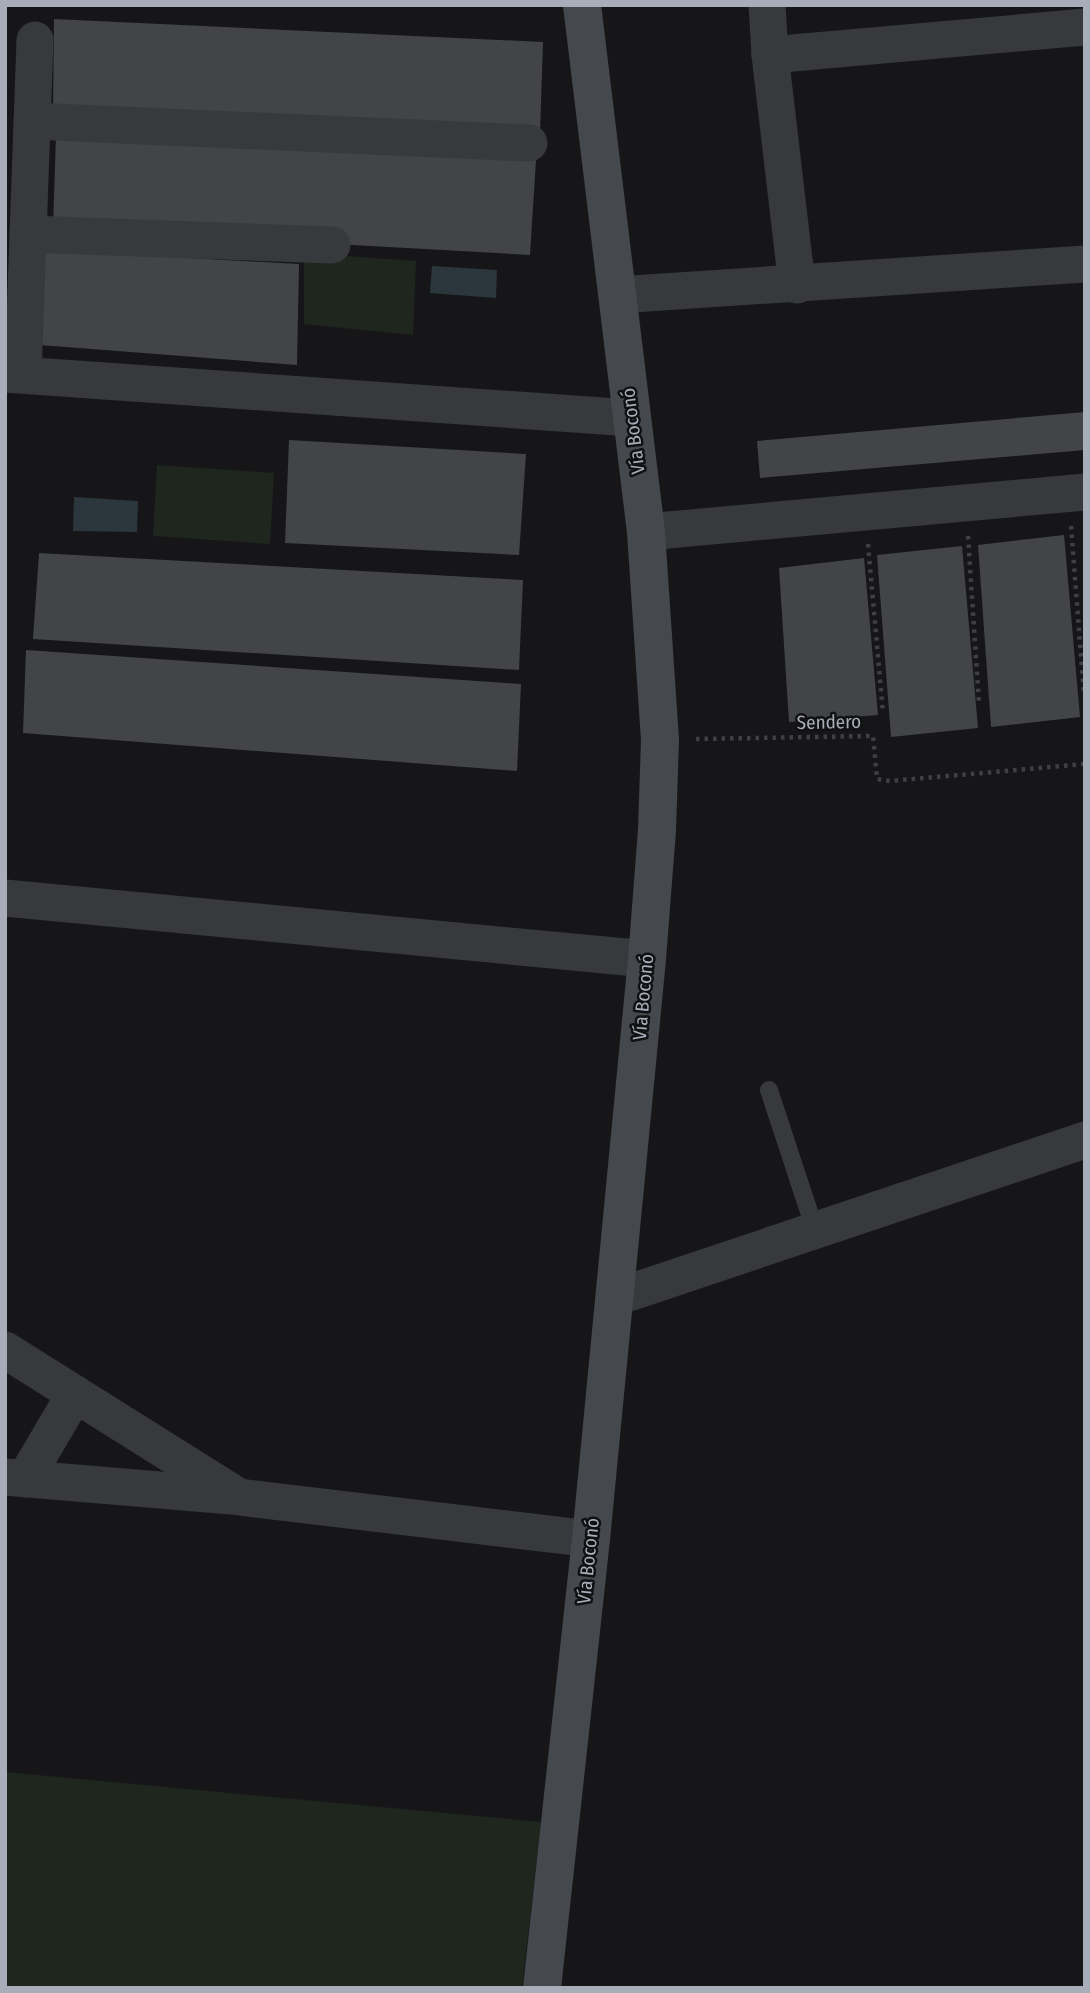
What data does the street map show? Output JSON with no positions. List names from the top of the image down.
{
  "streets": {
    "main road": ["Vía Boconó"],
    "path": ["Sendero"]
  },
  "crossings": [
    ["Vía Boconó", "Sendero"]
  ]
}
